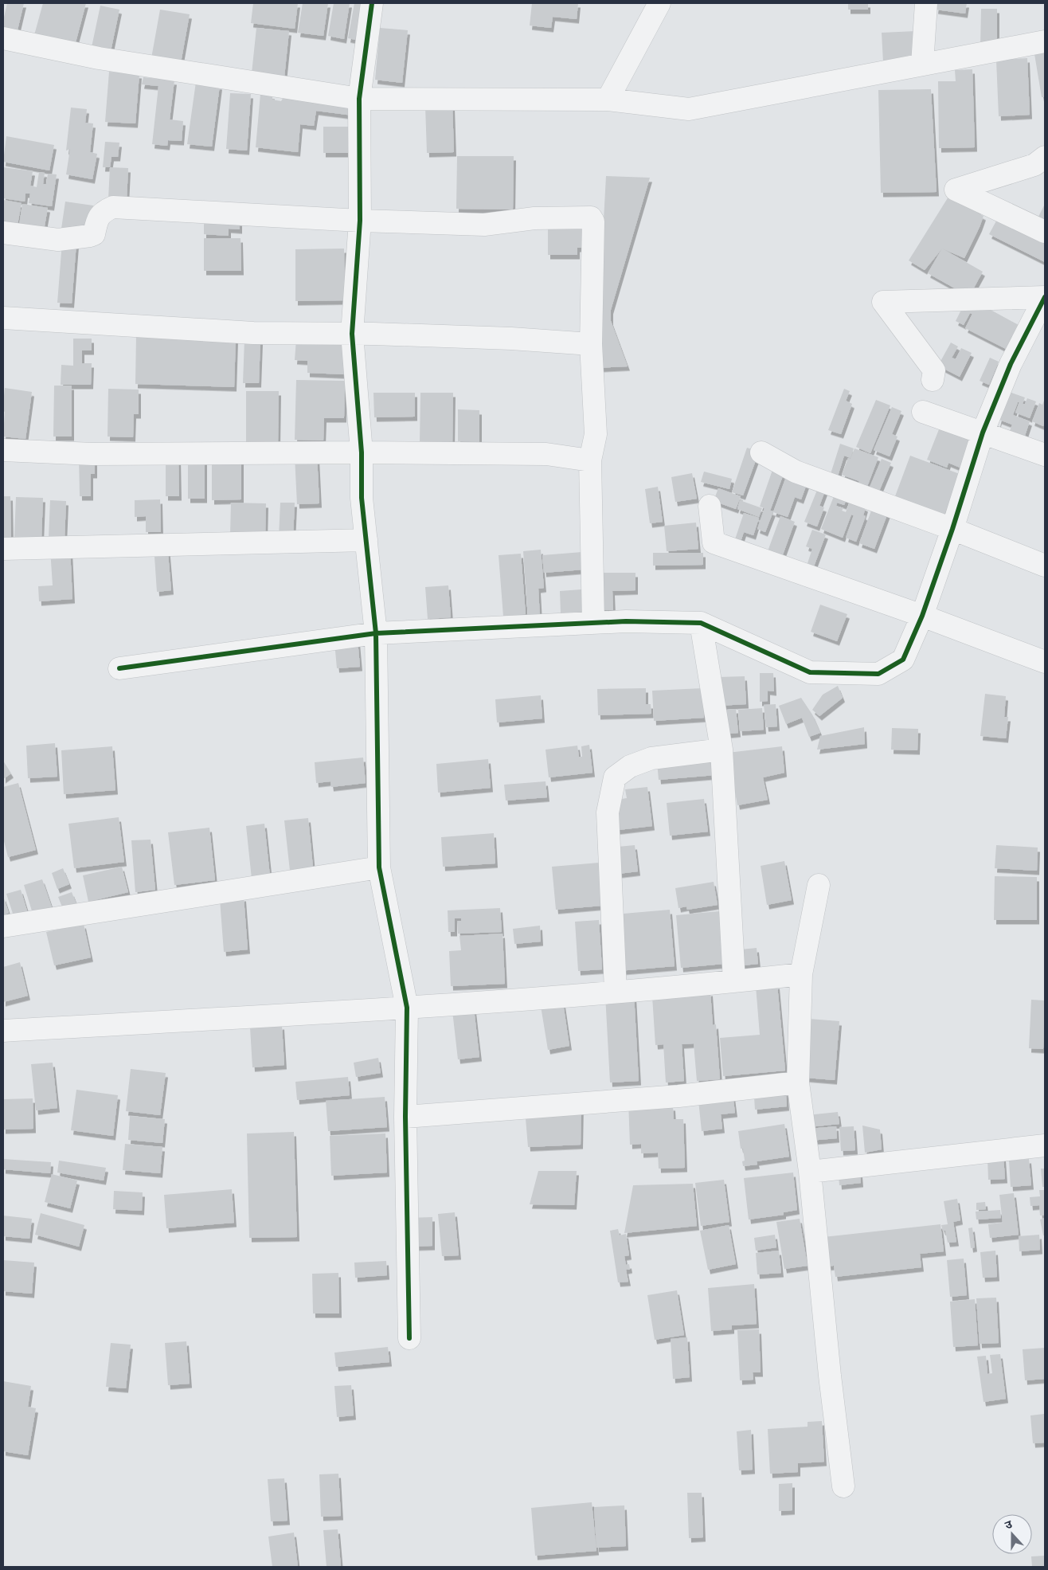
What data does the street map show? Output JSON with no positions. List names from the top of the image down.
{
  "north": "top"
}
